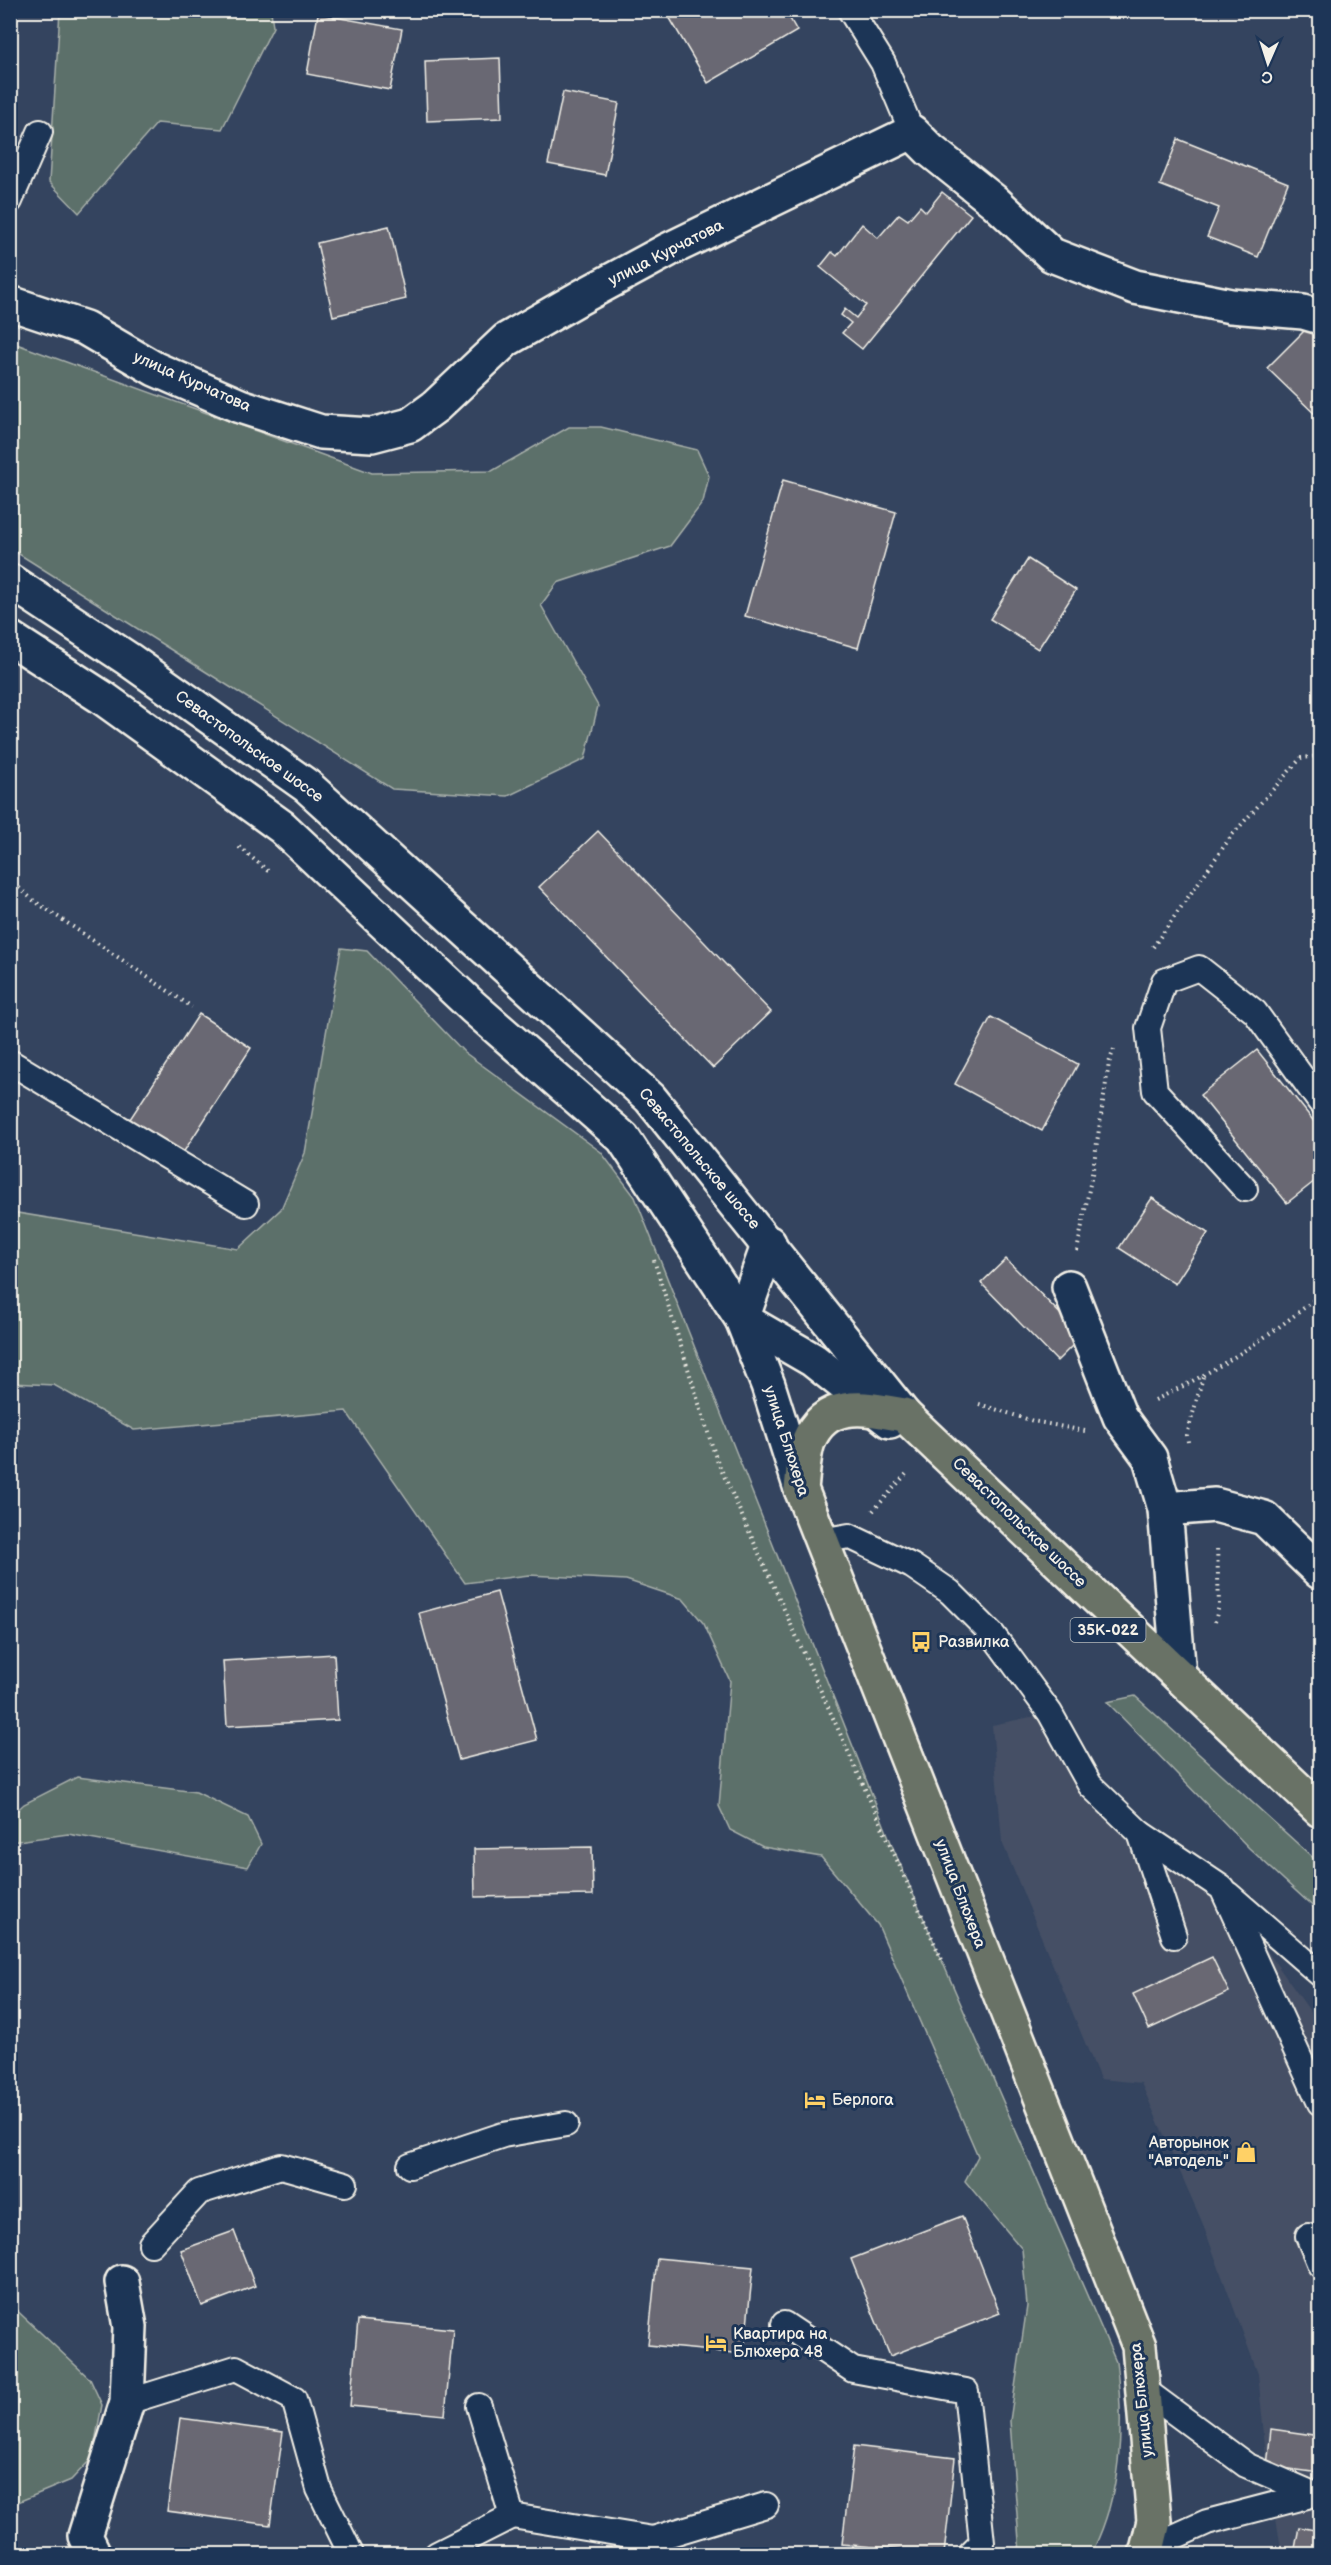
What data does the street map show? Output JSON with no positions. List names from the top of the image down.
{
  "streets": {
    "main road": [
      "улица Курчатова",
      "Севастопольское шоссе",
      "улица Блюхера",
      "35К-022"
    ]
  },
  "crossings": [
    ["Севастопольское шоссе", "улица Блюхера"]
  ],
  "places": {
    "bus stop": ["Развилка"],
    "hotel": ["Берлога", "Квартира на Блюхера 48"],
    "shop": ["Авторынок \"Автодель\""]
  },
  "north": "bottom"
}
